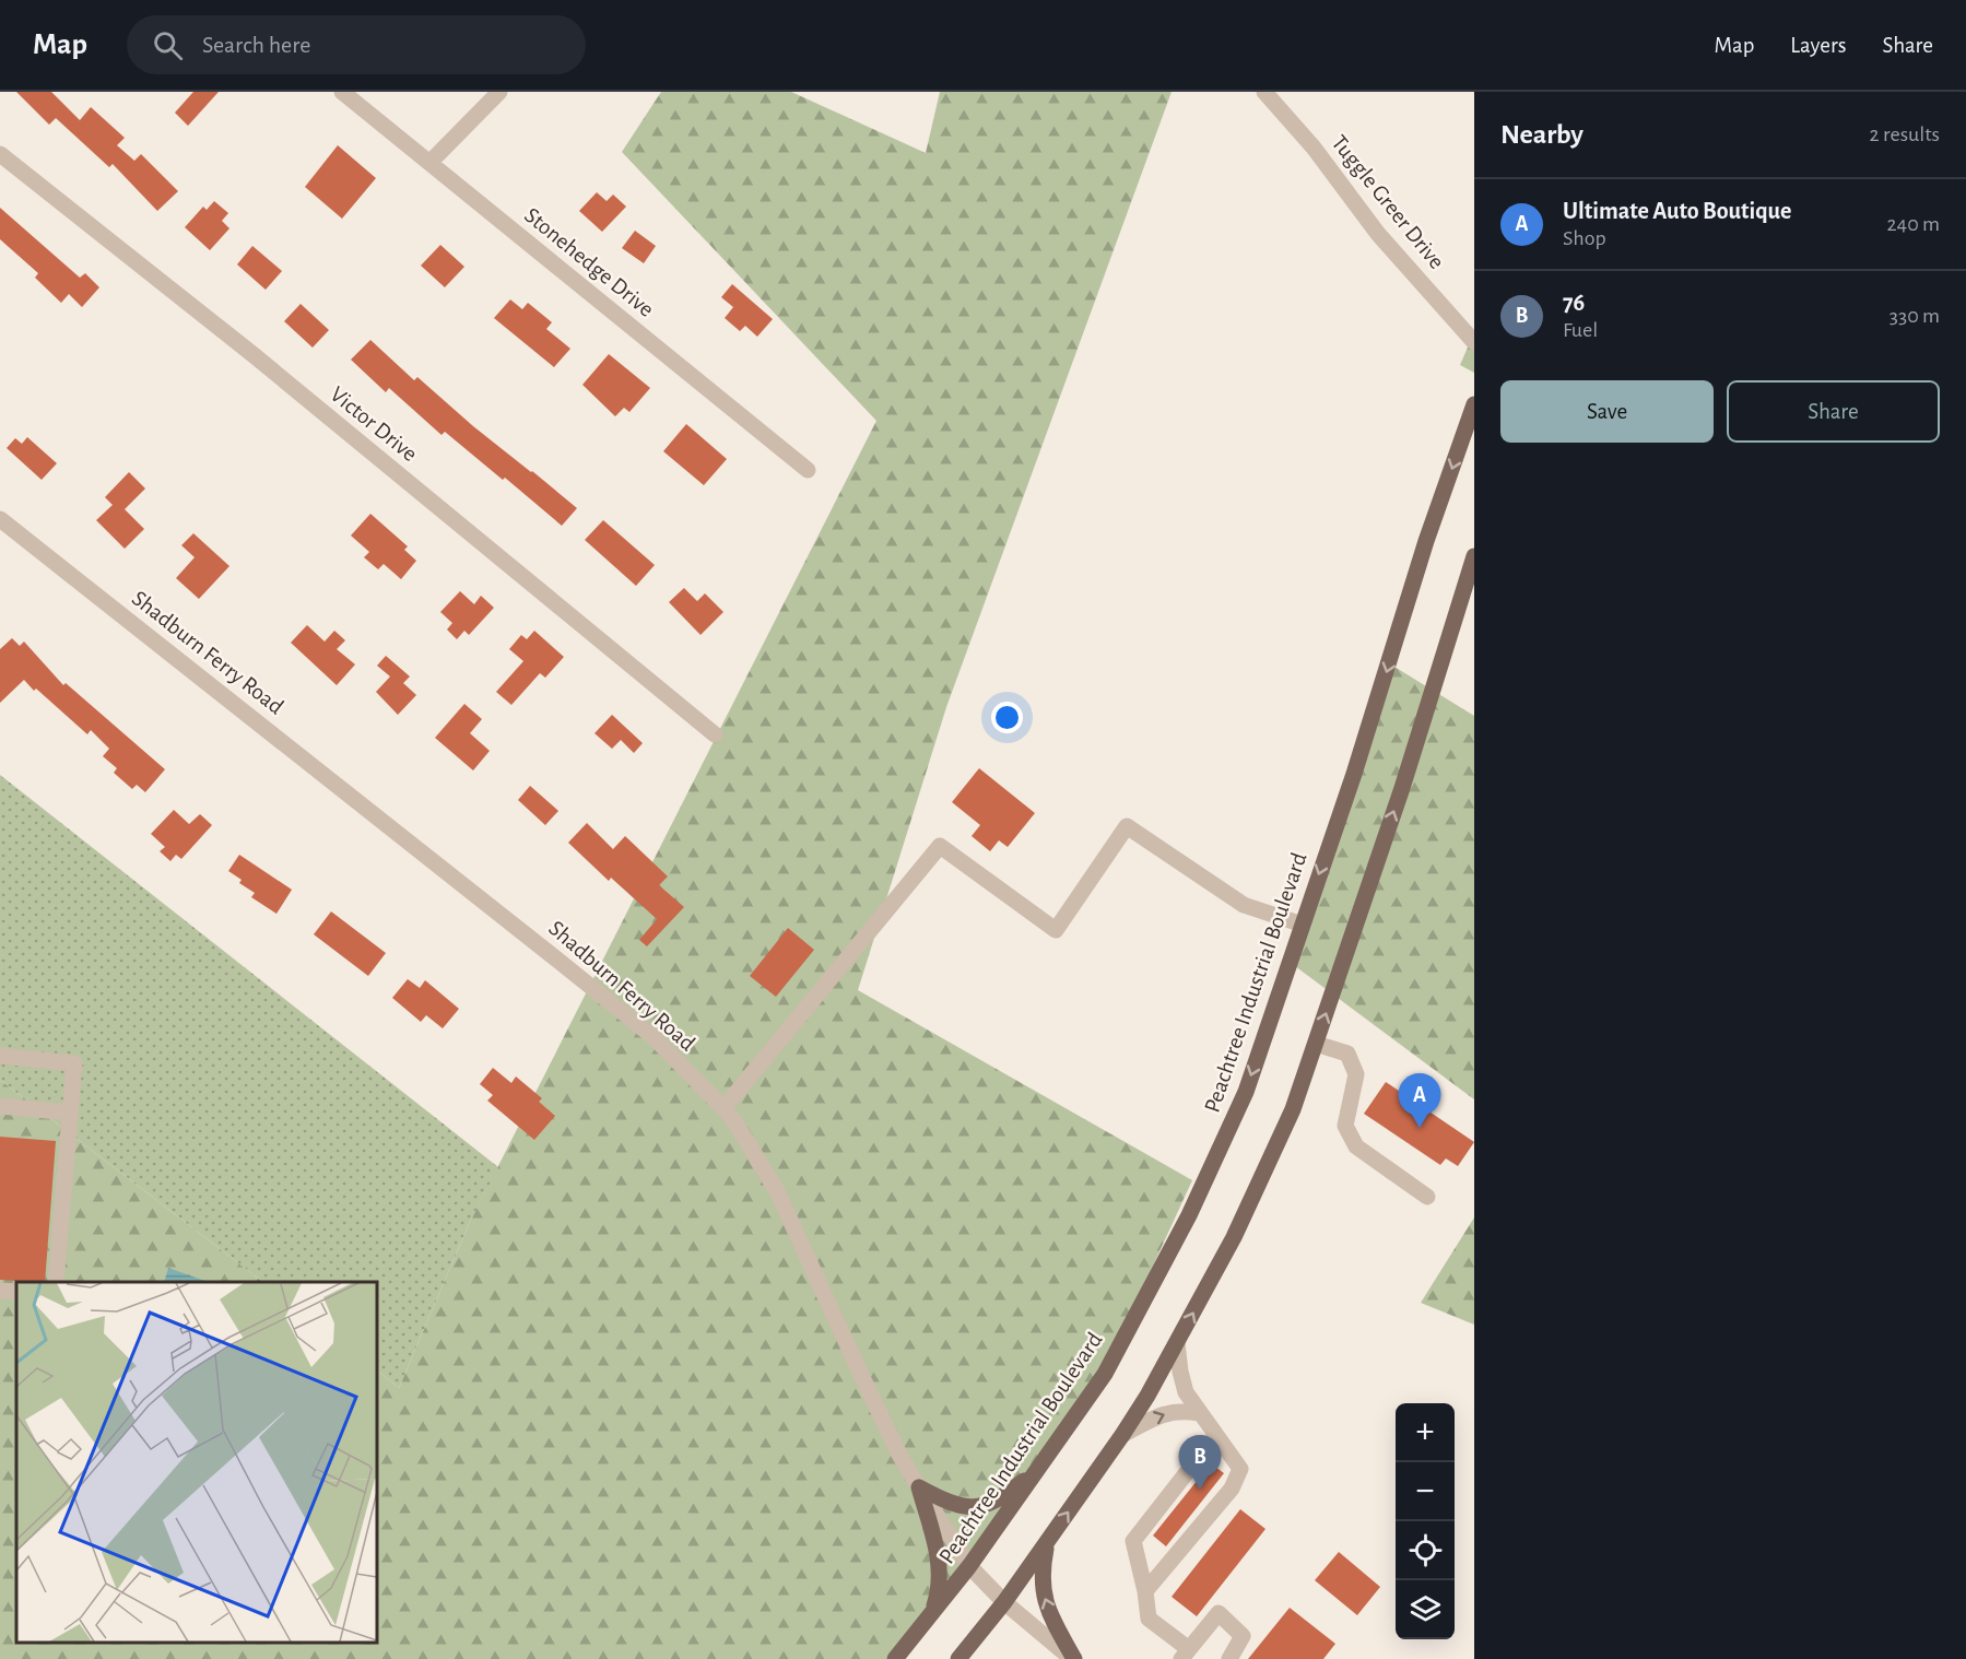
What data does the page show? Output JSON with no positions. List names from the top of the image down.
{
  "streets": {
    "main road": ["Peachtree Industrial Boulevard"],
    "street": [
      "Tuggle Greer Drive",
      "Stonehedge Drive",
      "Victor Drive",
      "Shadburn Ferry Road"
    ]
  },
  "crossings": [
    ["Shadburn Ferry Road", "Peachtree Industrial Boulevard"]
  ],
  "page": {
    "header": "Map",
    "search": "Search here",
    "nav": ["Map", "Layers", "Share"],
    "heading": ["Nearby", "2 results"],
    "list": [
      {
        "mark": "A",
        "name": "Ultimate Auto Boutique",
        "note": "Shop",
        "value": "240 m"
      },
      {
        "mark": "B",
        "name": "76",
        "note": "Fuel",
        "value": "330 m"
      }
    ],
    "buttons": ["Save", "Share"],
    "pins": ["A", "B"],
    "map_buttons": ["+", "−"]
  }
}
